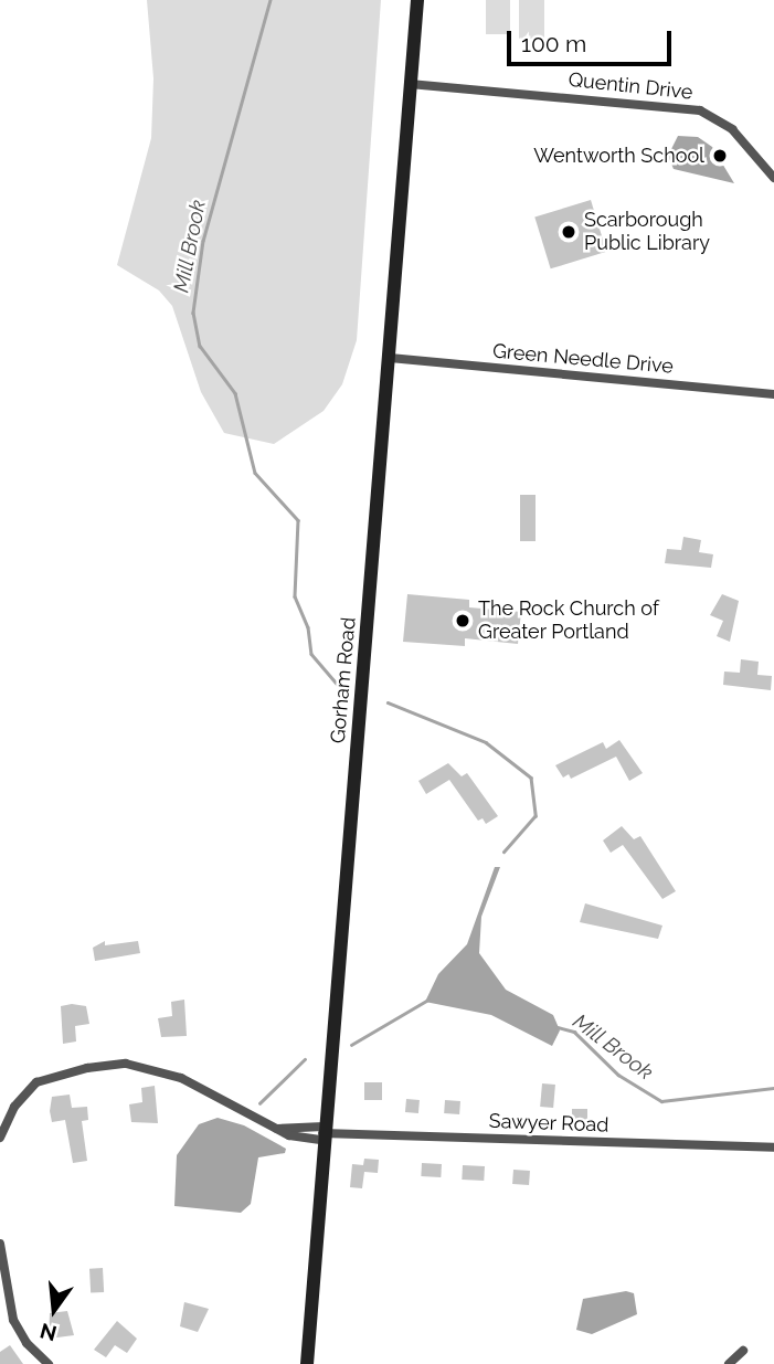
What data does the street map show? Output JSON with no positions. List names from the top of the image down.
{
  "streets": {
    "main road": ["Gorham Road"],
    "street": ["Quentin Drive", "Green Needle Drive", "Sawyer Road"]
  },
  "crossings": [
    ["Quentin Drive", "Gorham Road"],
    ["Green Needle Drive", "Gorham Road"],
    ["Gorham Road", "Sawyer Road"]
  ],
  "water": ["Mill Brook"],
  "places": ["Wentworth School", "Scarborough Public Library", "The Rock Church of Greater Portland"],
  "scale_bar": "100 m",
  "north": "bottom"
}
